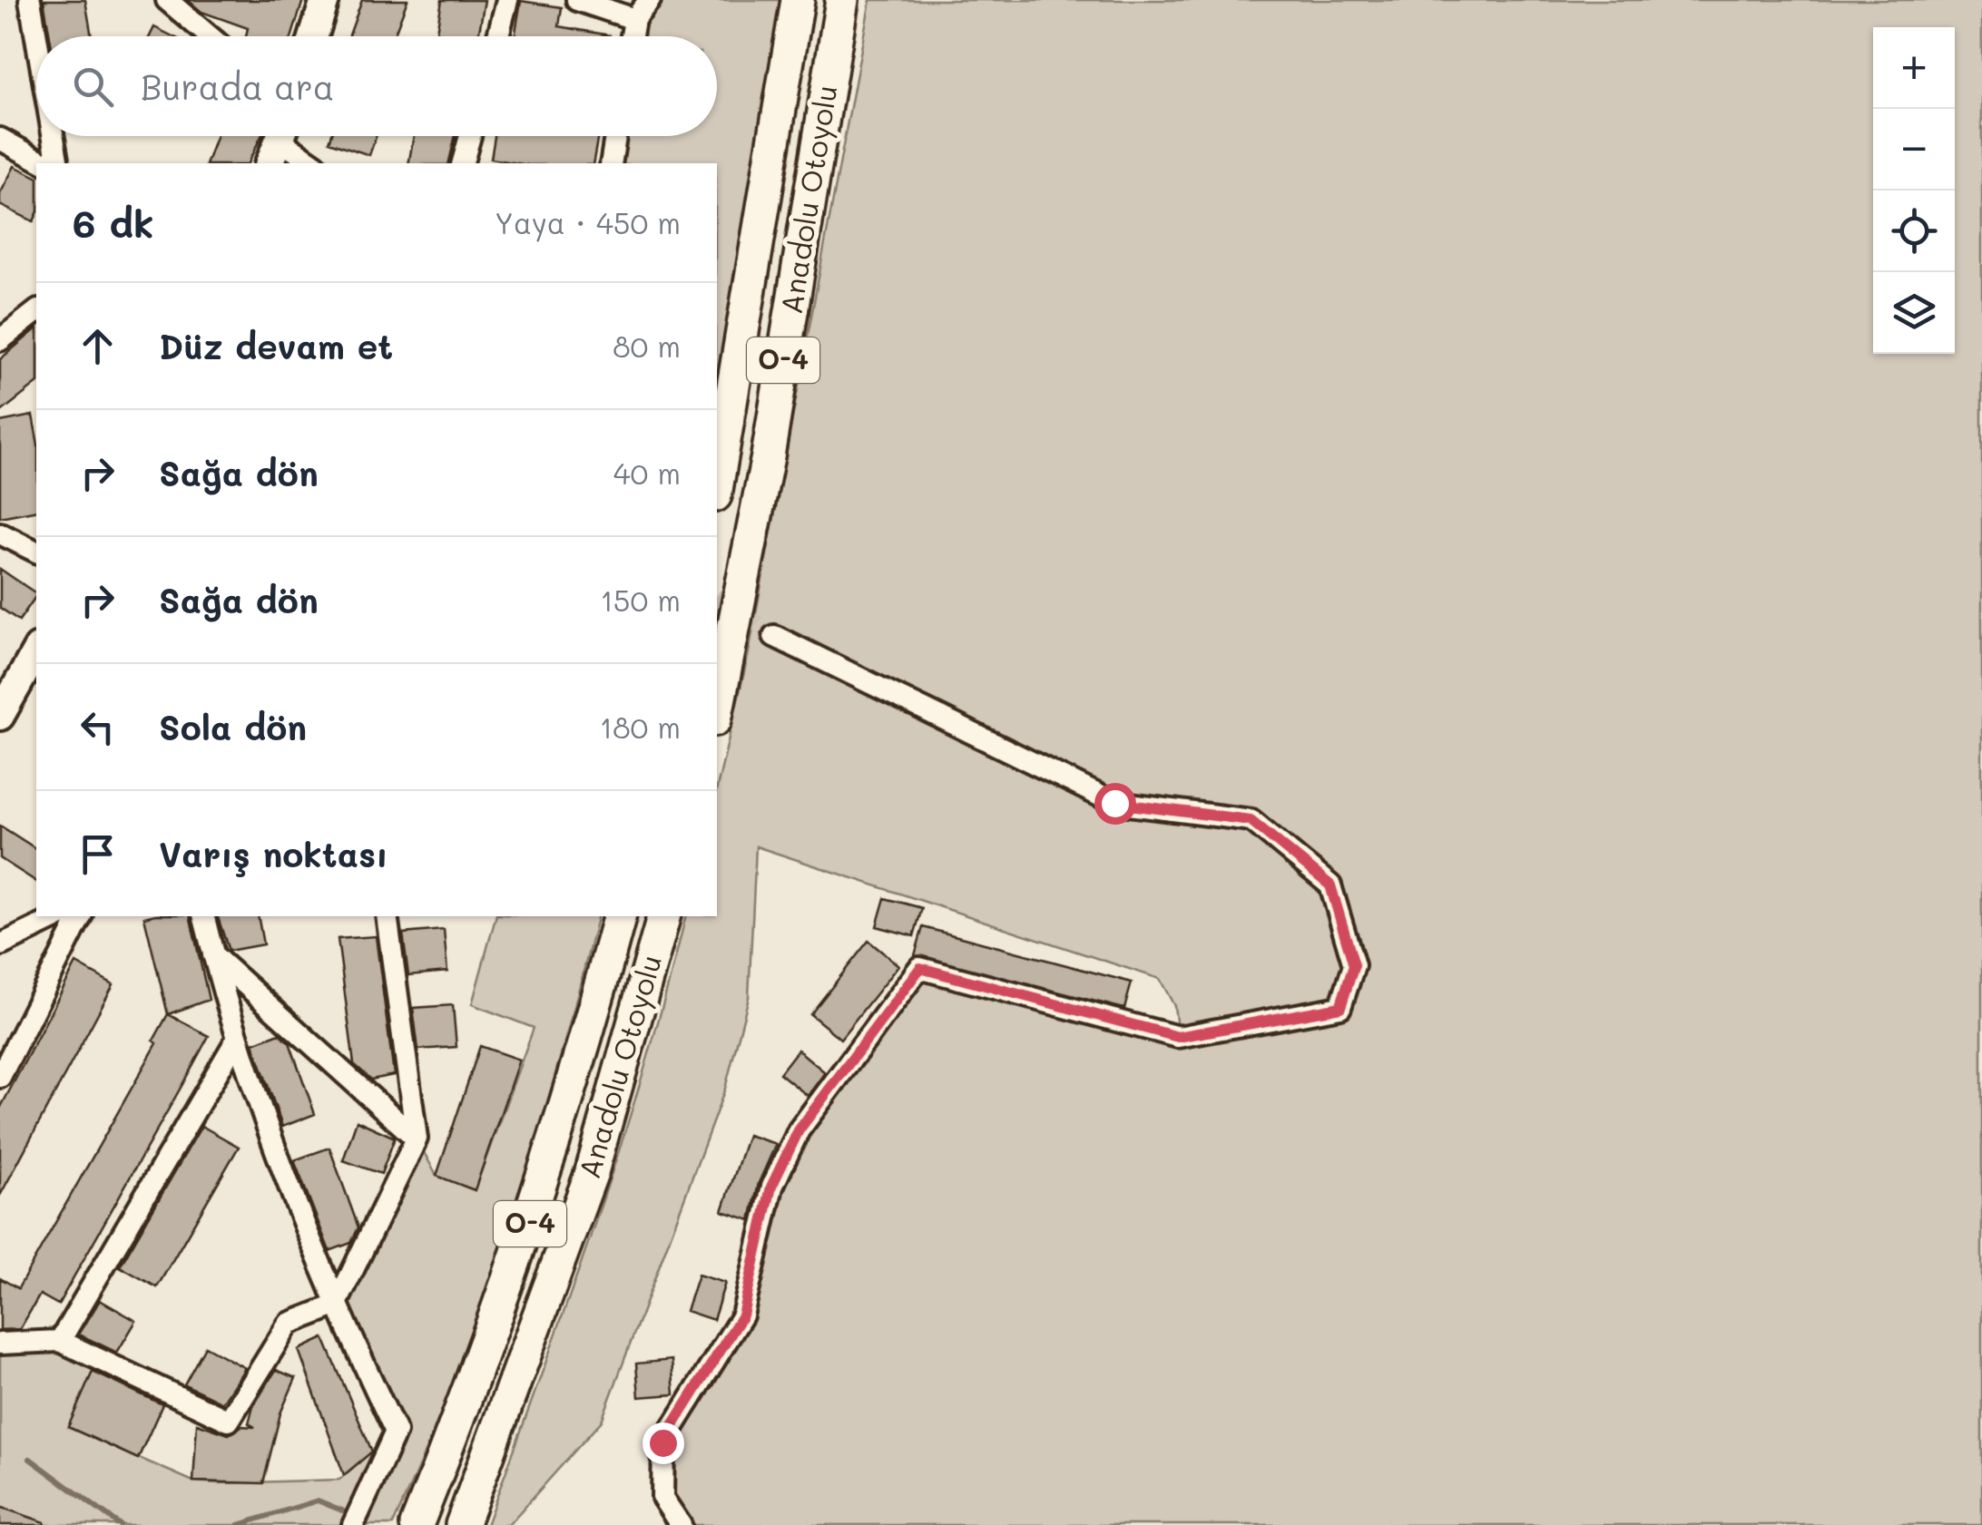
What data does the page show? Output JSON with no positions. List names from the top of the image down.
{
  "streets": {
    "highway": ["Anadolu Otoyolu", "O-4"]
  },
  "page": {
    "map_buttons": ["+", "−"],
    "search": "Burada ara",
    "heading": ["6 dk", "Yaya · 450 m"],
    "list": [
      ["Düz devam et", "80 m"],
      ["Sağa dön", "40 m"],
      ["Sağa dön", "150 m"],
      ["Sola dön", "180 m"],
      "Varış noktası"
    ]
  }
}
